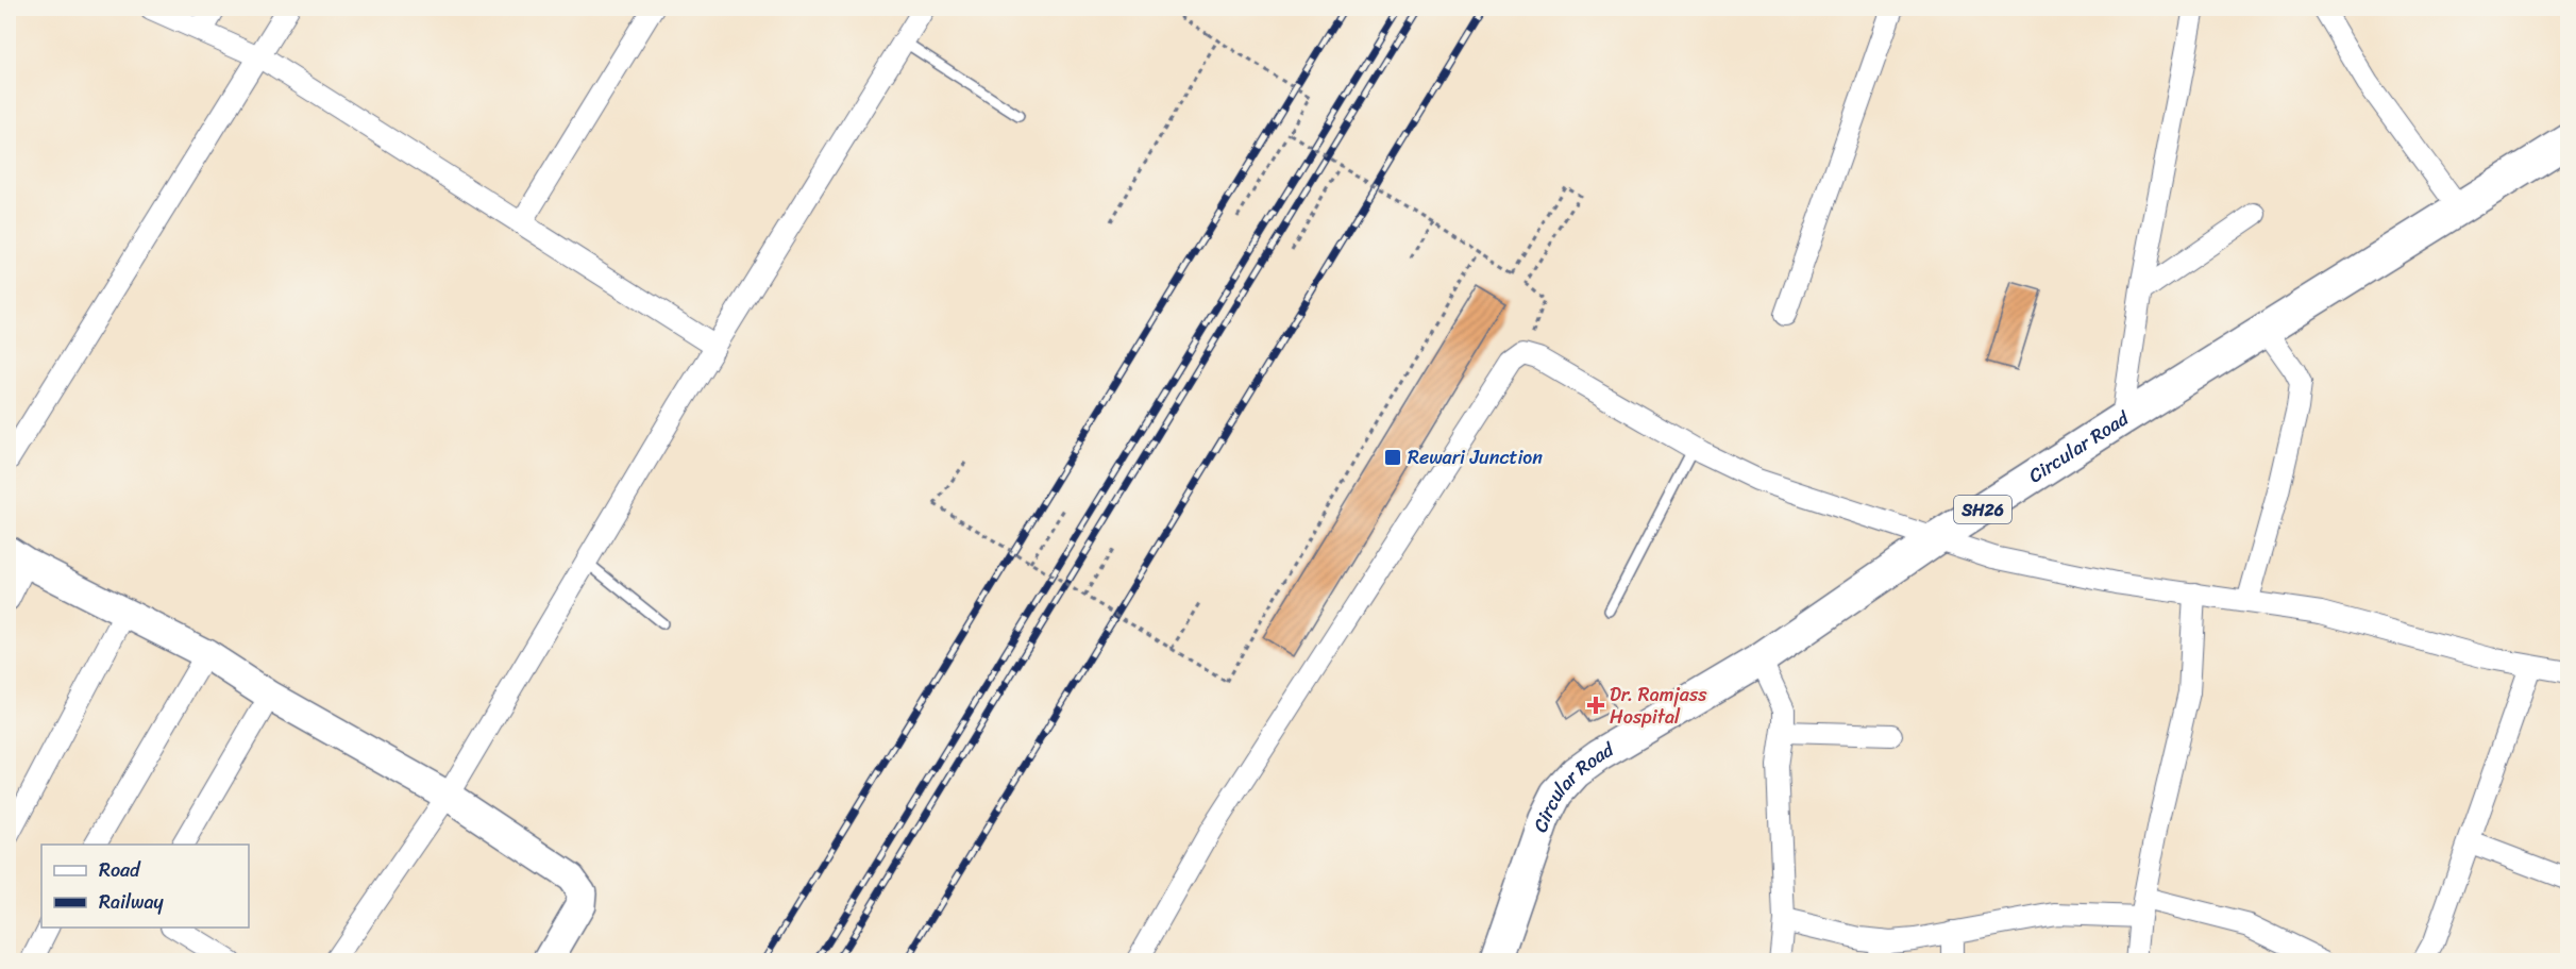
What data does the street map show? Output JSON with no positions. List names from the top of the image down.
{
  "streets": {
    "main road": ["Circular Road", "SH26"]
  },
  "places": {
    "transit": ["Rewari Junction"],
    "health": ["Dr. Ramjass Hospital"]
  },
  "legend": ["Road", "Railway"]
}
